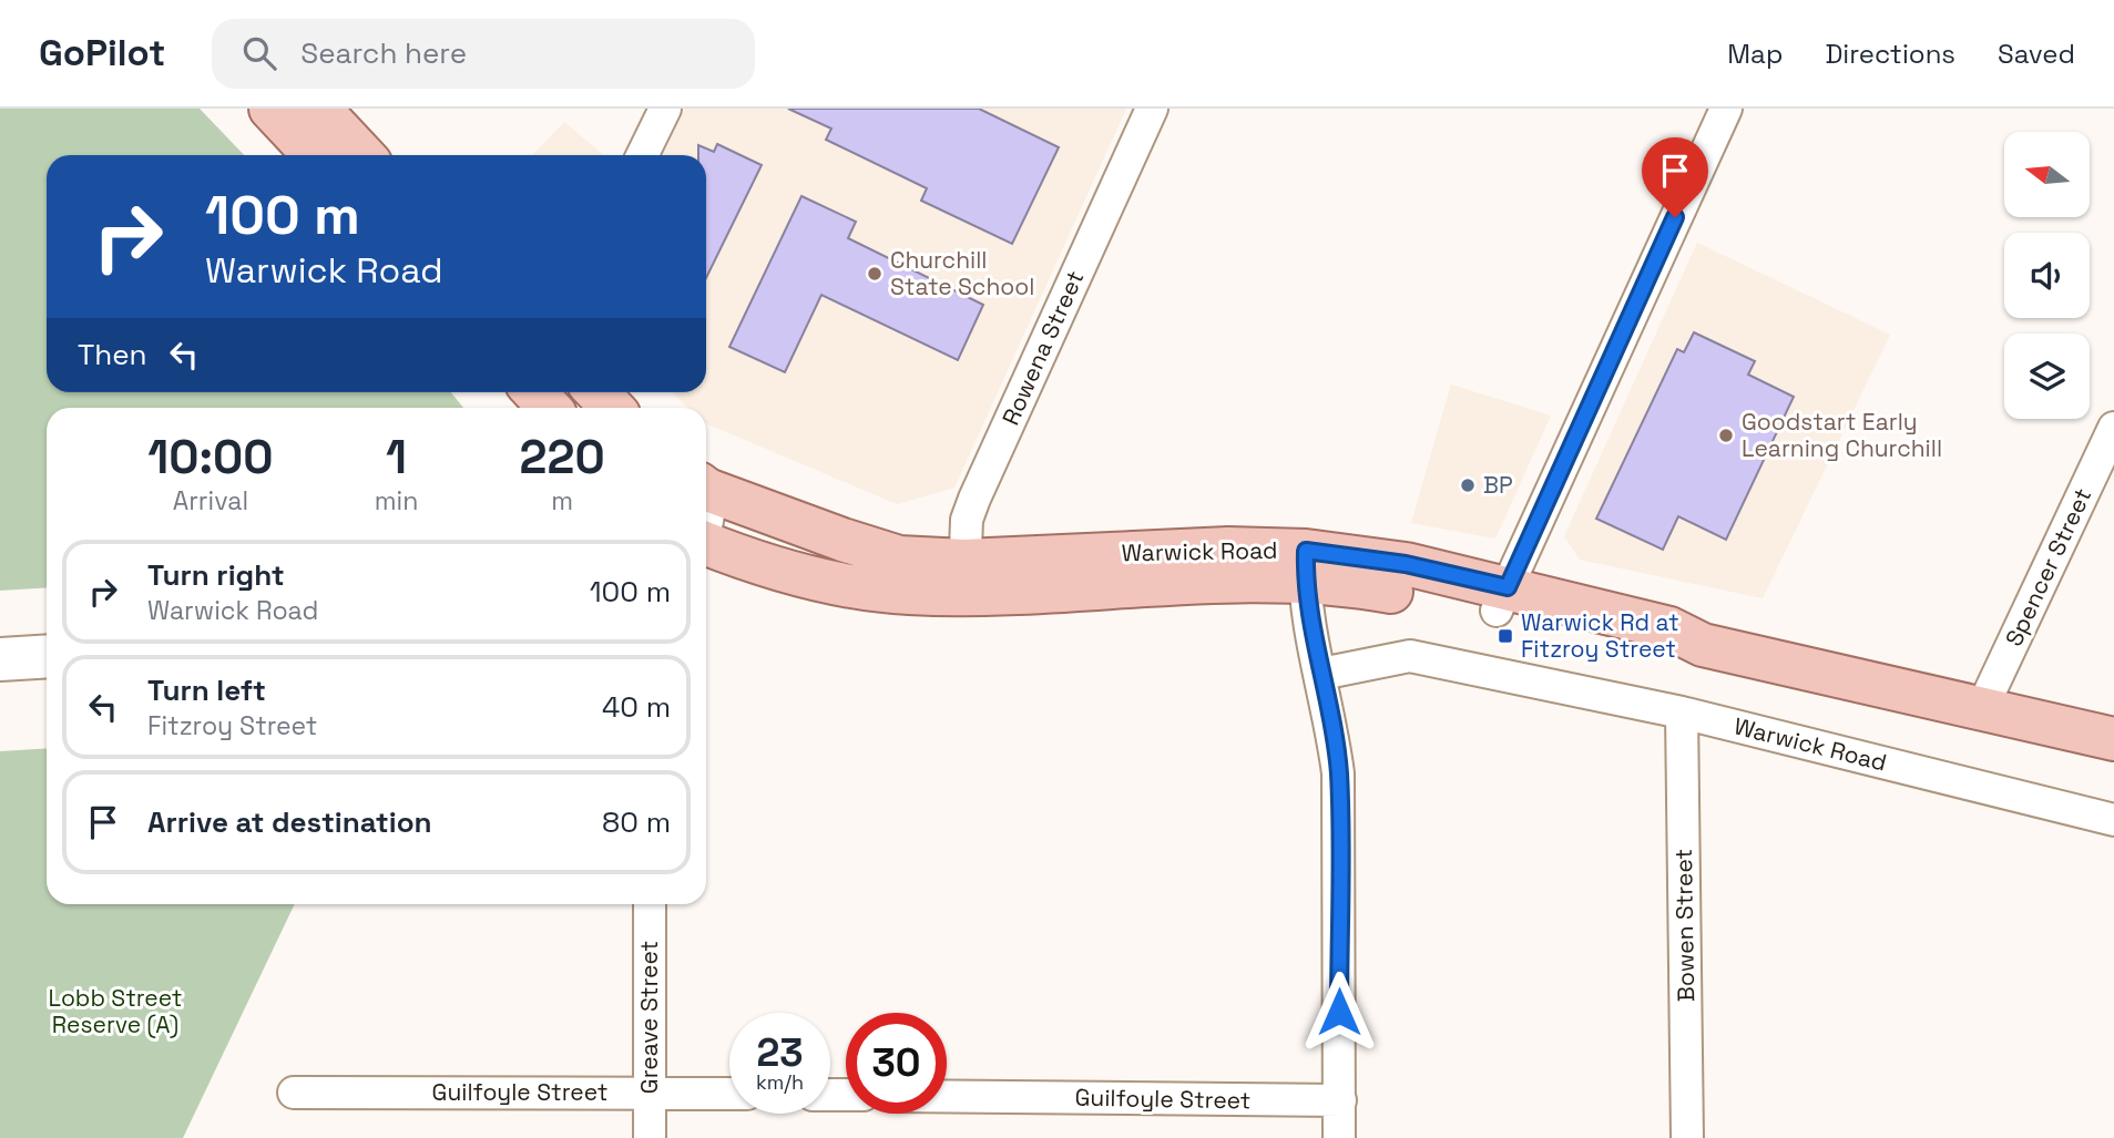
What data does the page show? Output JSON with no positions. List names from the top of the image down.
{
  "streets": {
    "main road": ["Warwick Road"],
    "street": [
      "Rowena Street",
      "Spencer Street",
      "Bowen Street",
      "Greave Street",
      "Guilfoyle Street"
    ]
  },
  "crossings": [
    ["Rowena Street", "Warwick Road"],
    ["Warwick Road", "Spencer Street"],
    ["Warwick Road", "Bowen Street"],
    ["Greave Street", "Guilfoyle Street"]
  ],
  "parks": ["Lobb Street Reserve (A)"],
  "places": {
    "other": ["Churchill State School", "Goodstart Early Learning Churchill", "BP"],
    "transit": ["Warwick Rd at Fitzroy Street"]
  },
  "north": "left",
  "page": {
    "header": "GoPilot",
    "search": "Search here",
    "nav": ["Map", "Directions", "Saved"],
    "turn": ["100 m", "Warwick Road"],
    "then": "Then",
    "eta": [
      "10:00",
      "Arrival",
      "1",
      "min",
      "220",
      "m"
    ],
    "list": [
      {
        "name": "Turn right",
        "note": "Warwick Road",
        "value": "100 m"
      },
      {
        "name": "Turn left",
        "note": "Fitzroy Street",
        "value": "40 m"
      },
      {
        "name": "Arrive at destination",
        "value": "80 m"
      }
    ],
    "speed": "23 km/h",
    "limit": "30"
  }
}
